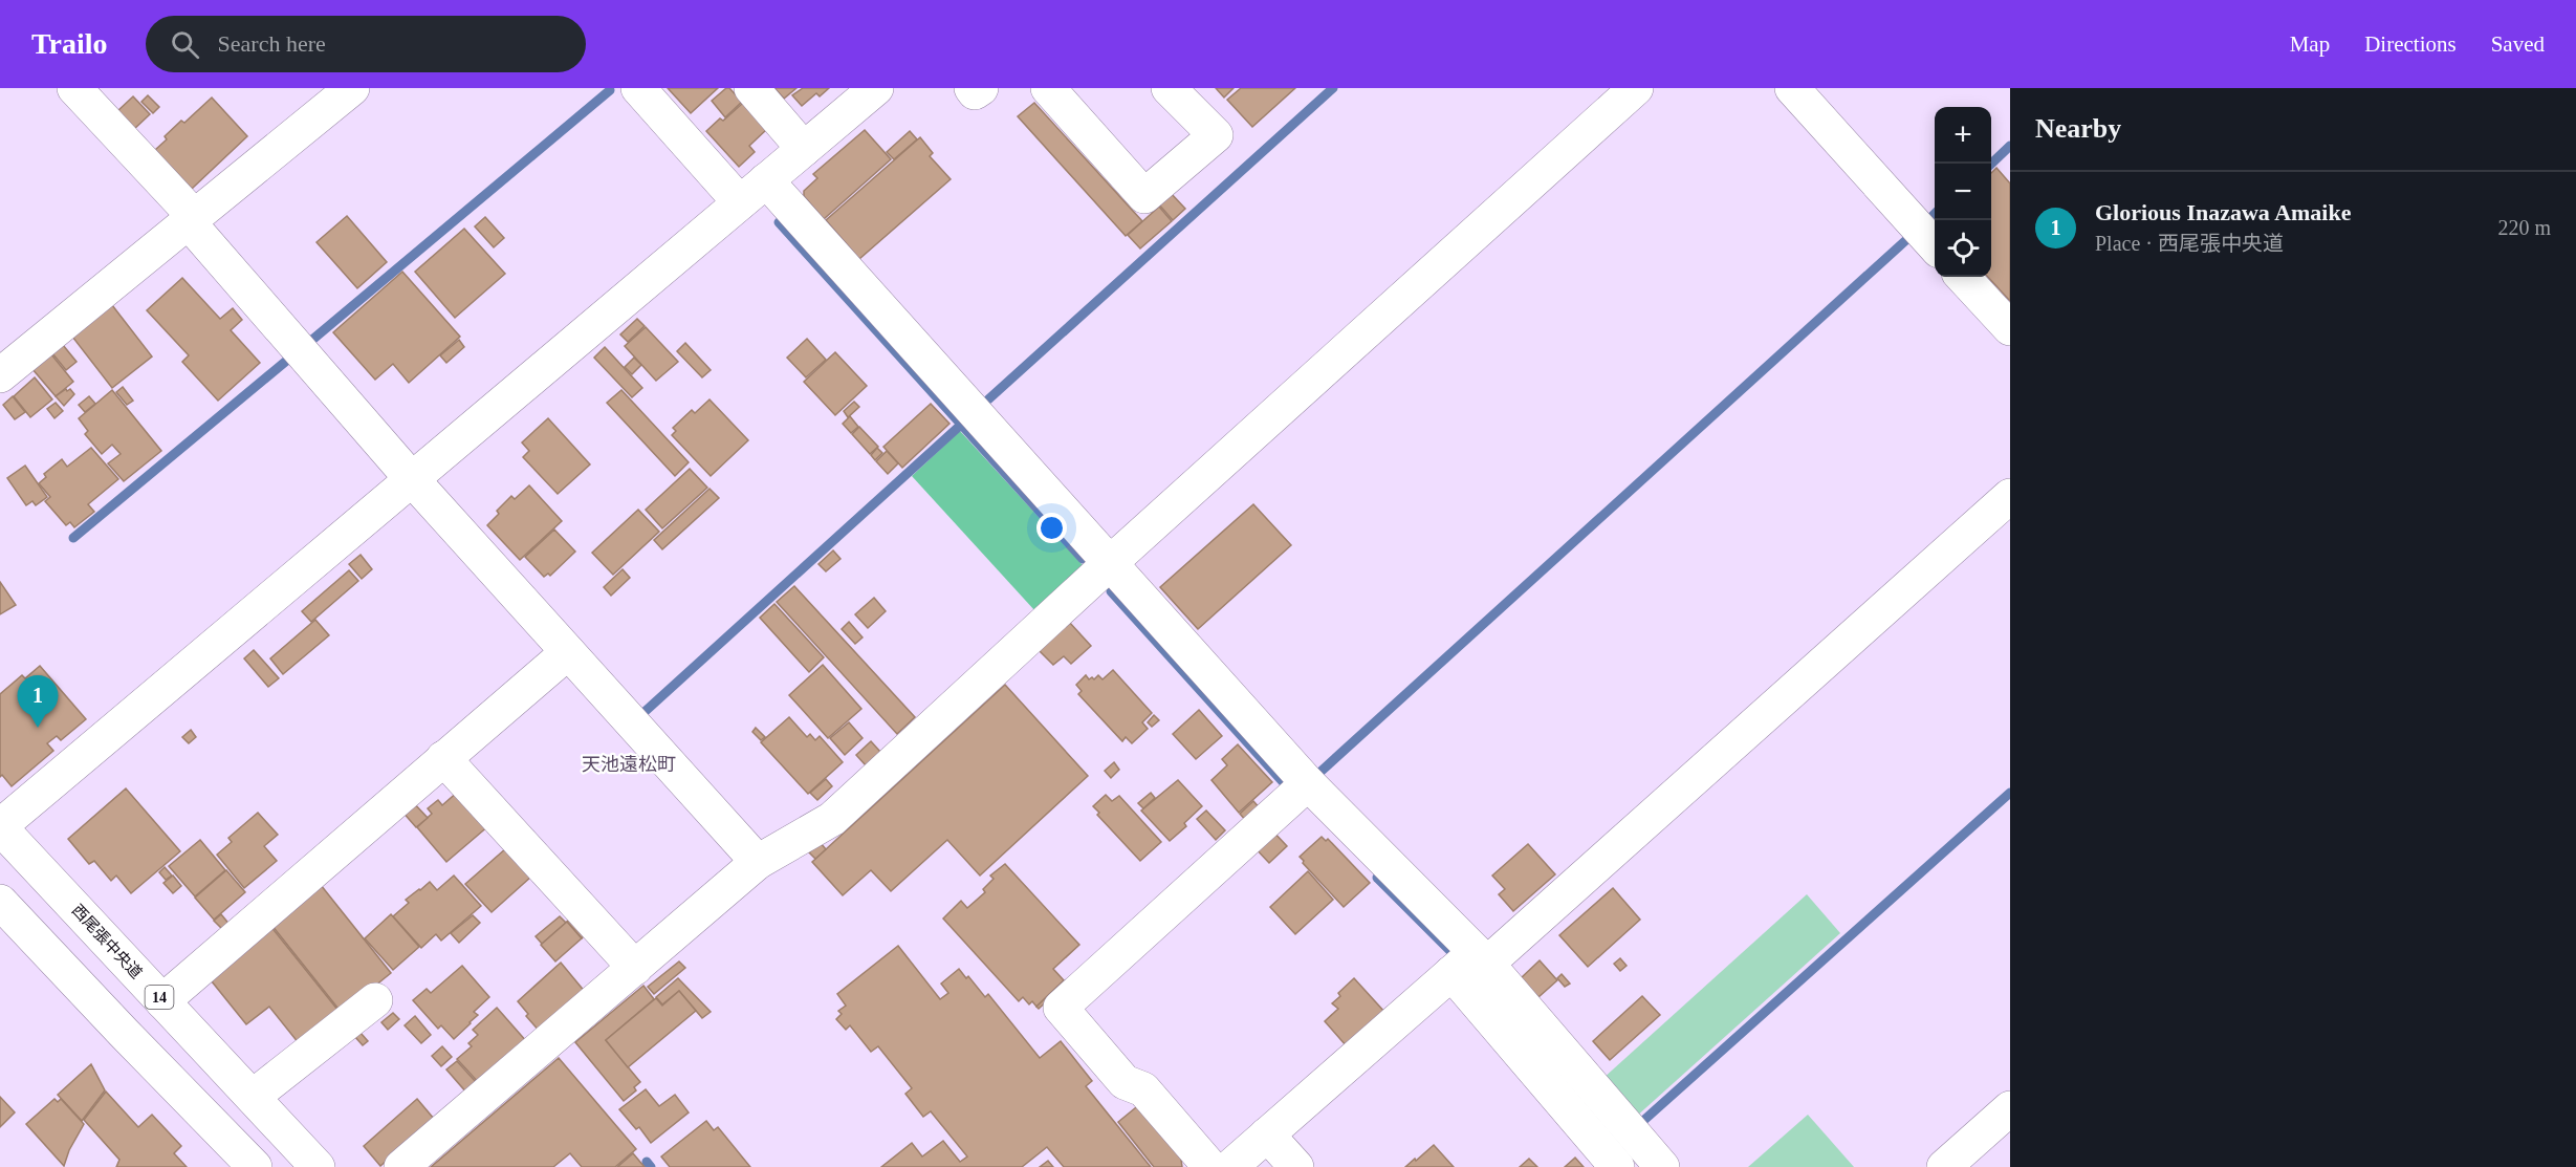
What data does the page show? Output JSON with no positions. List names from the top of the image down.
{
  "streets": {
    "street": ["西尾張中央道", "14"]
  },
  "districts": ["天池遠松町"],
  "page": {
    "header": "Trailo",
    "search": "Search here",
    "nav": ["Map", "Directions", "Saved"],
    "heading": "Nearby",
    "map_buttons": ["+", "−"],
    "list": [
      {
        "mark": "1",
        "name": "Glorious Inazawa Amaike",
        "note": "Place · 西尾張中央道",
        "value": "220 m"
      }
    ],
    "pins": "1"
  }
}
